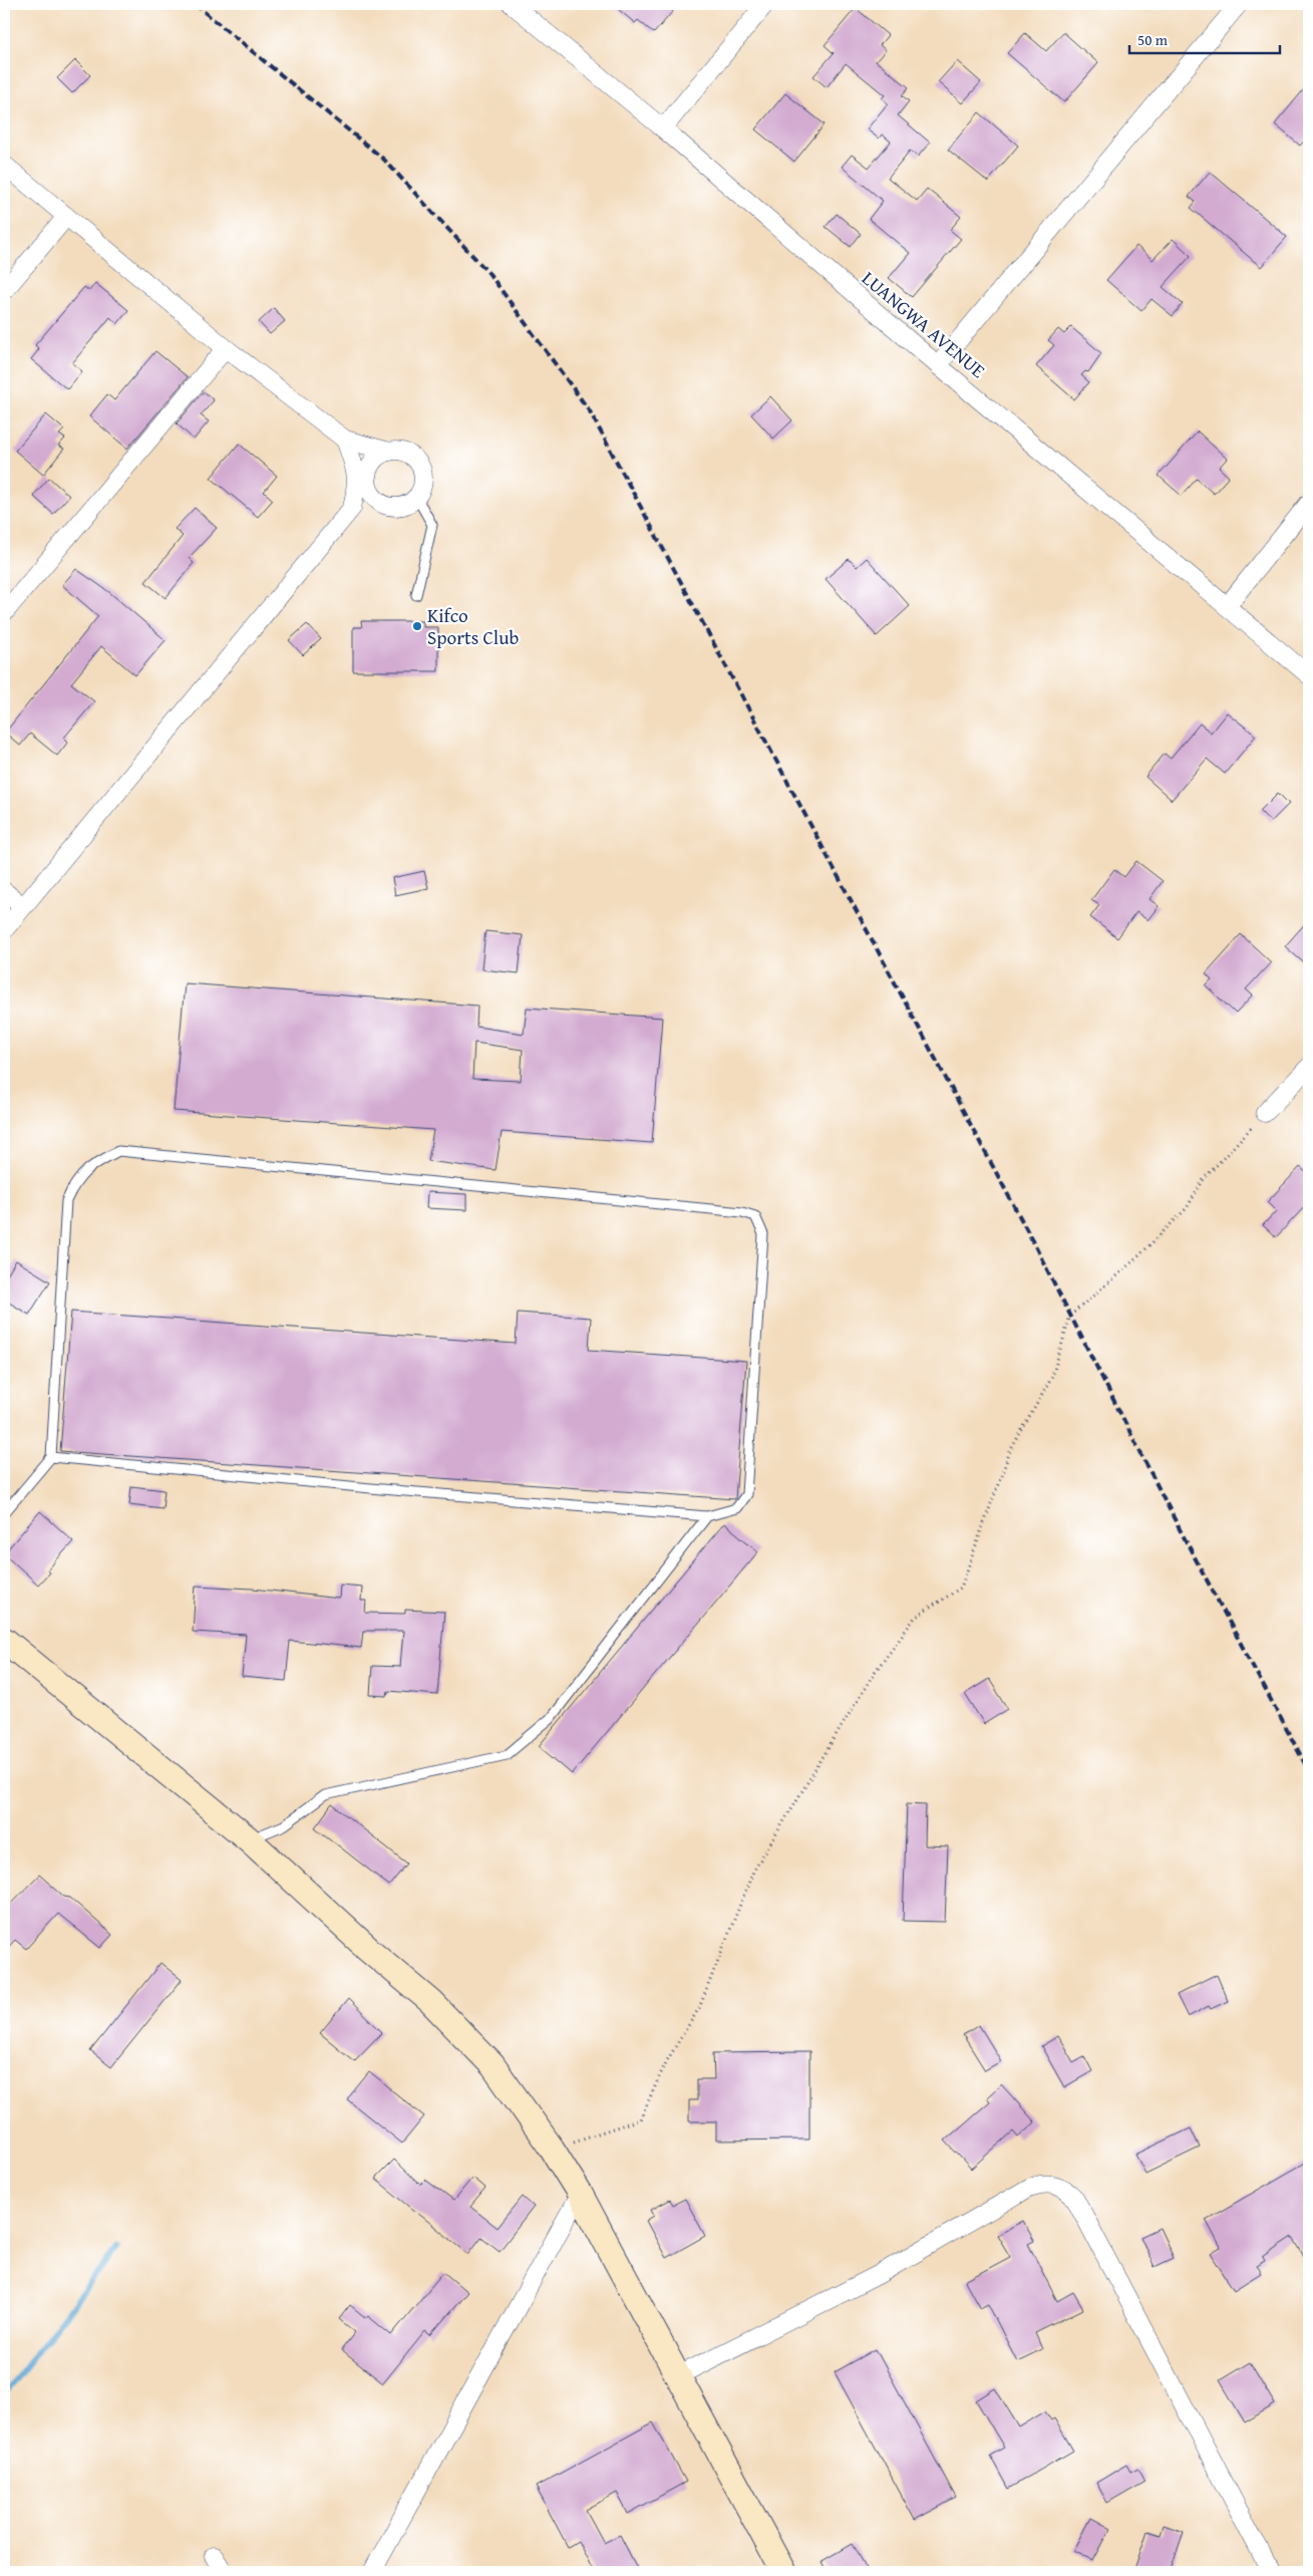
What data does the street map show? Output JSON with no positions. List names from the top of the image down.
{
  "streets": {
    "street": ["LUANGWA AVENUE"]
  },
  "places": ["Kifco Sports Club"],
  "scale_bar": "50 m"
}
